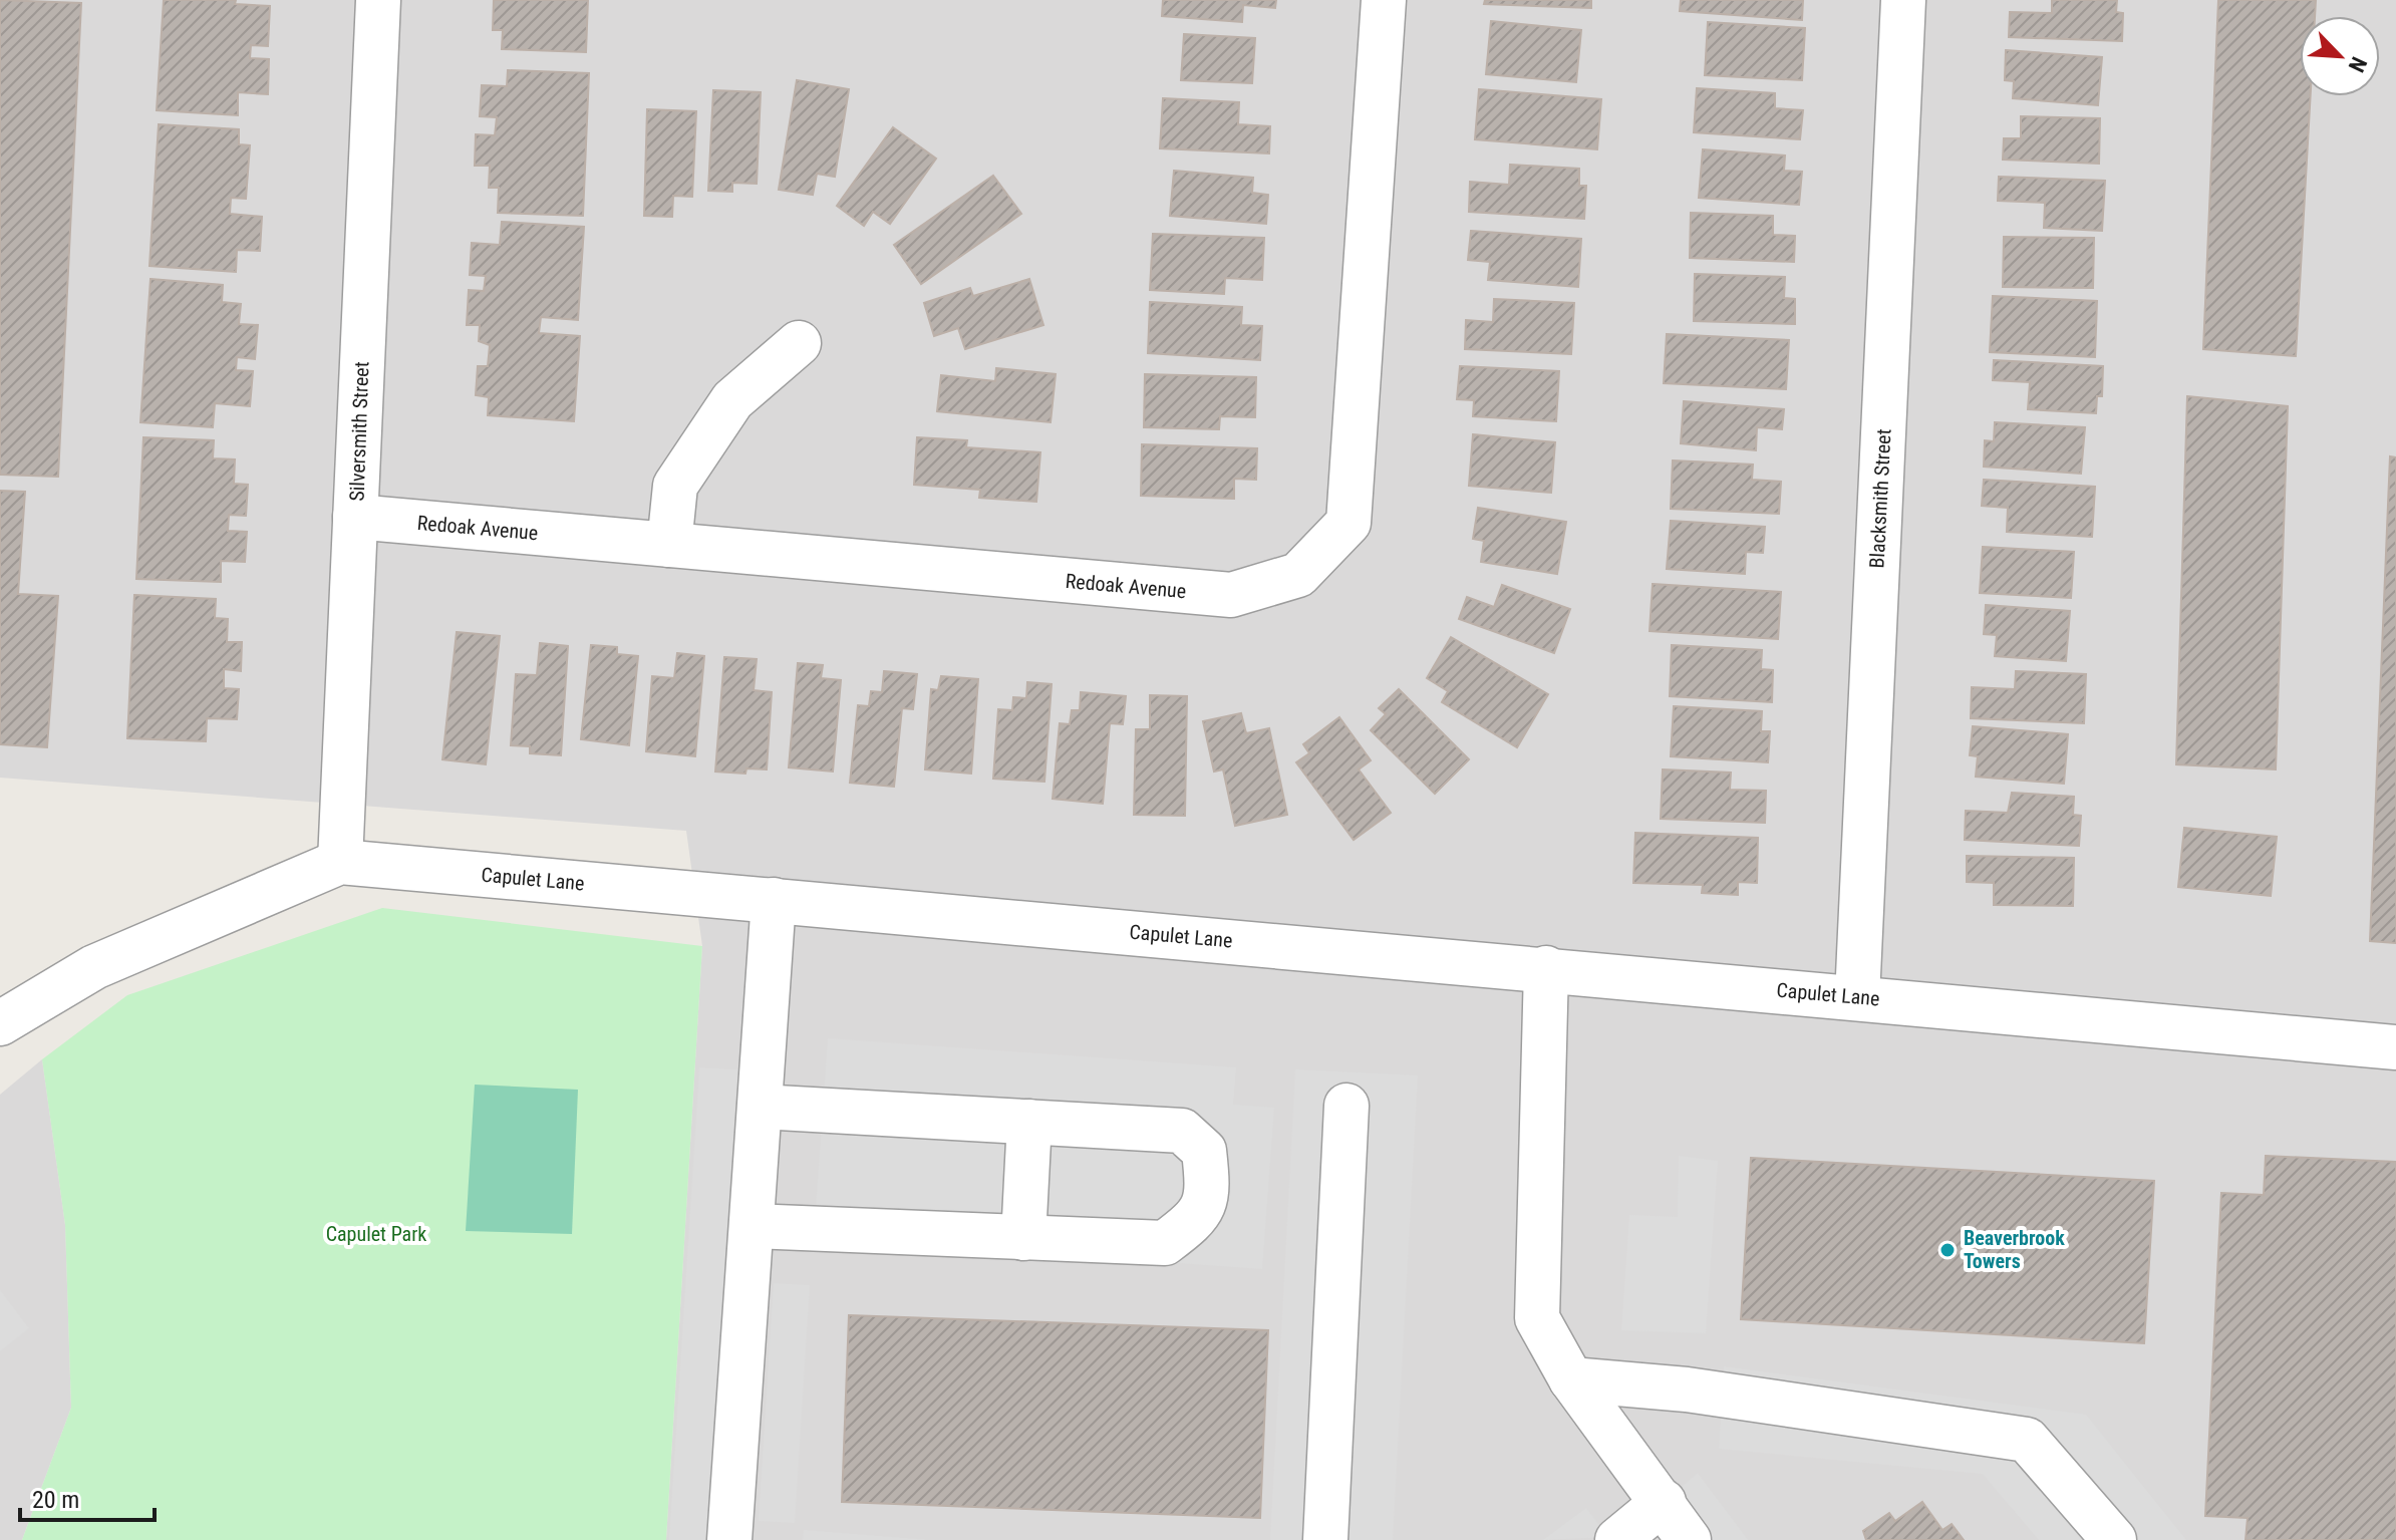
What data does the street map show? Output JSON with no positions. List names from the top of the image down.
{
  "streets": {
    "street": [
      "Silversmith Street",
      "Blacksmith Street",
      "Redoak Avenue",
      "Capulet Lane"
    ]
  },
  "crossings": [
    ["Silversmith Street", "Redoak Avenue"],
    ["Silversmith Street", "Capulet Lane"],
    ["Blacksmith Street", "Capulet Lane"]
  ],
  "parks": ["Capulet Park"],
  "places": ["Beaverbrook Towers"],
  "scale_bar": "20 m",
  "north": "bottom right"
}
